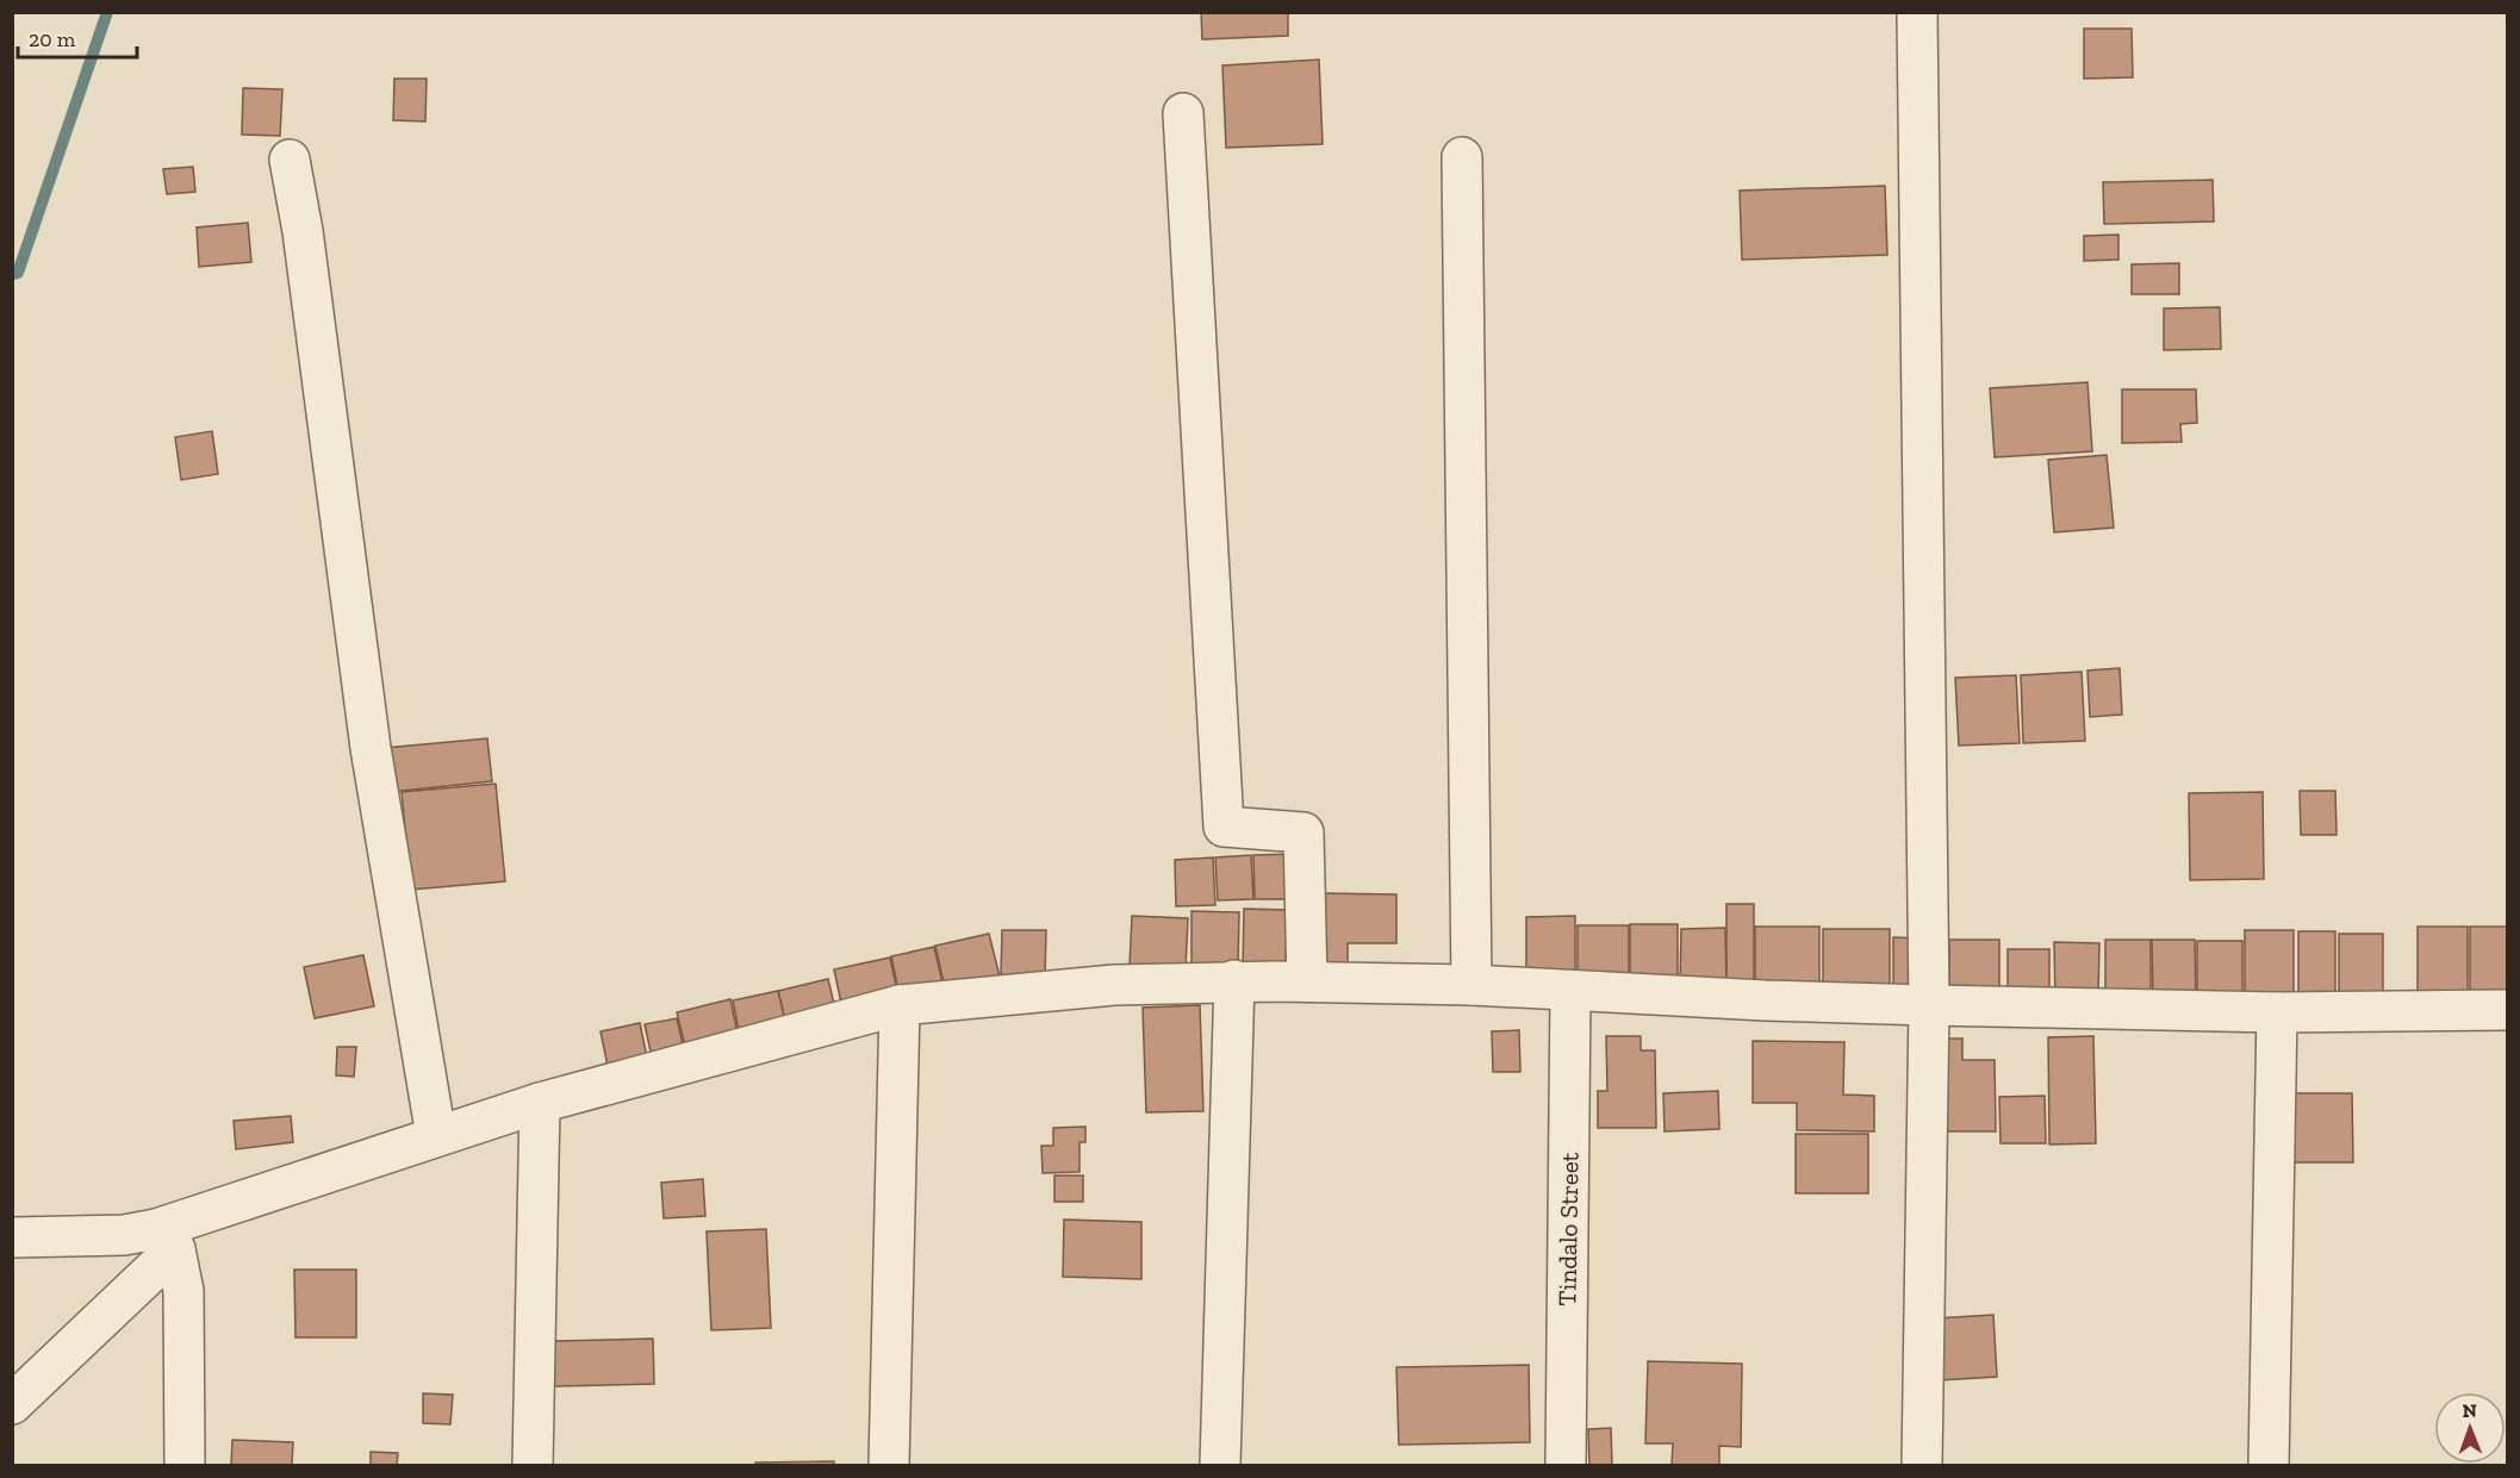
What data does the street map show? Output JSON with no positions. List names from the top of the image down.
{
  "streets": {
    "street": ["Tindalo Street"]
  },
  "scale_bar": "20 m",
  "north": "top"
}
